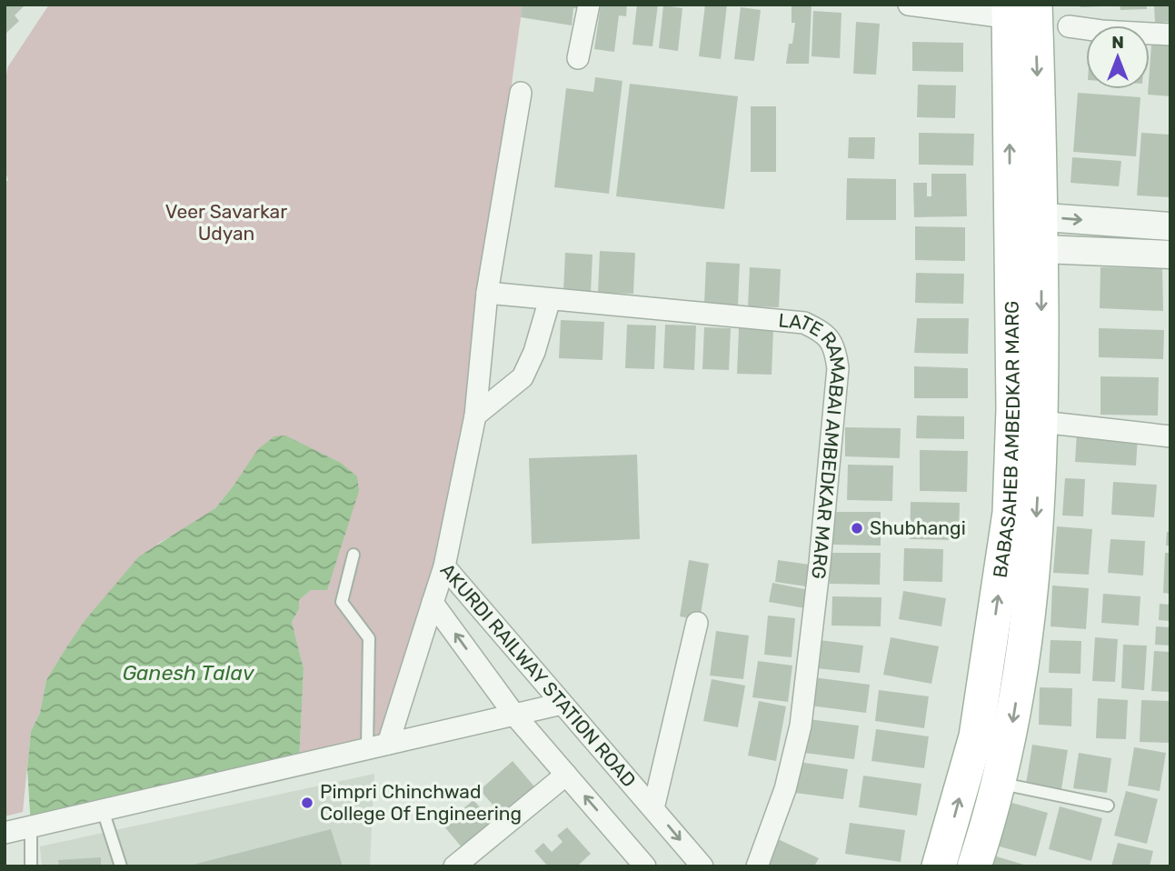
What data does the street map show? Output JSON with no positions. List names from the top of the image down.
{
  "streets": {
    "main road": ["BABASAHEB AMBEDKAR MARG"],
    "street": ["LATE RAMABAI AMBEDKAR MARG", "AKURDI RAILWAY STATION ROAD"]
  },
  "water": ["Ganesh Talav"],
  "parks": ["Veer Savarkar Udyan"],
  "places": ["Shubhangi", "Pimpri Chinchwad College Of Engineering"],
  "north": "top"
}
